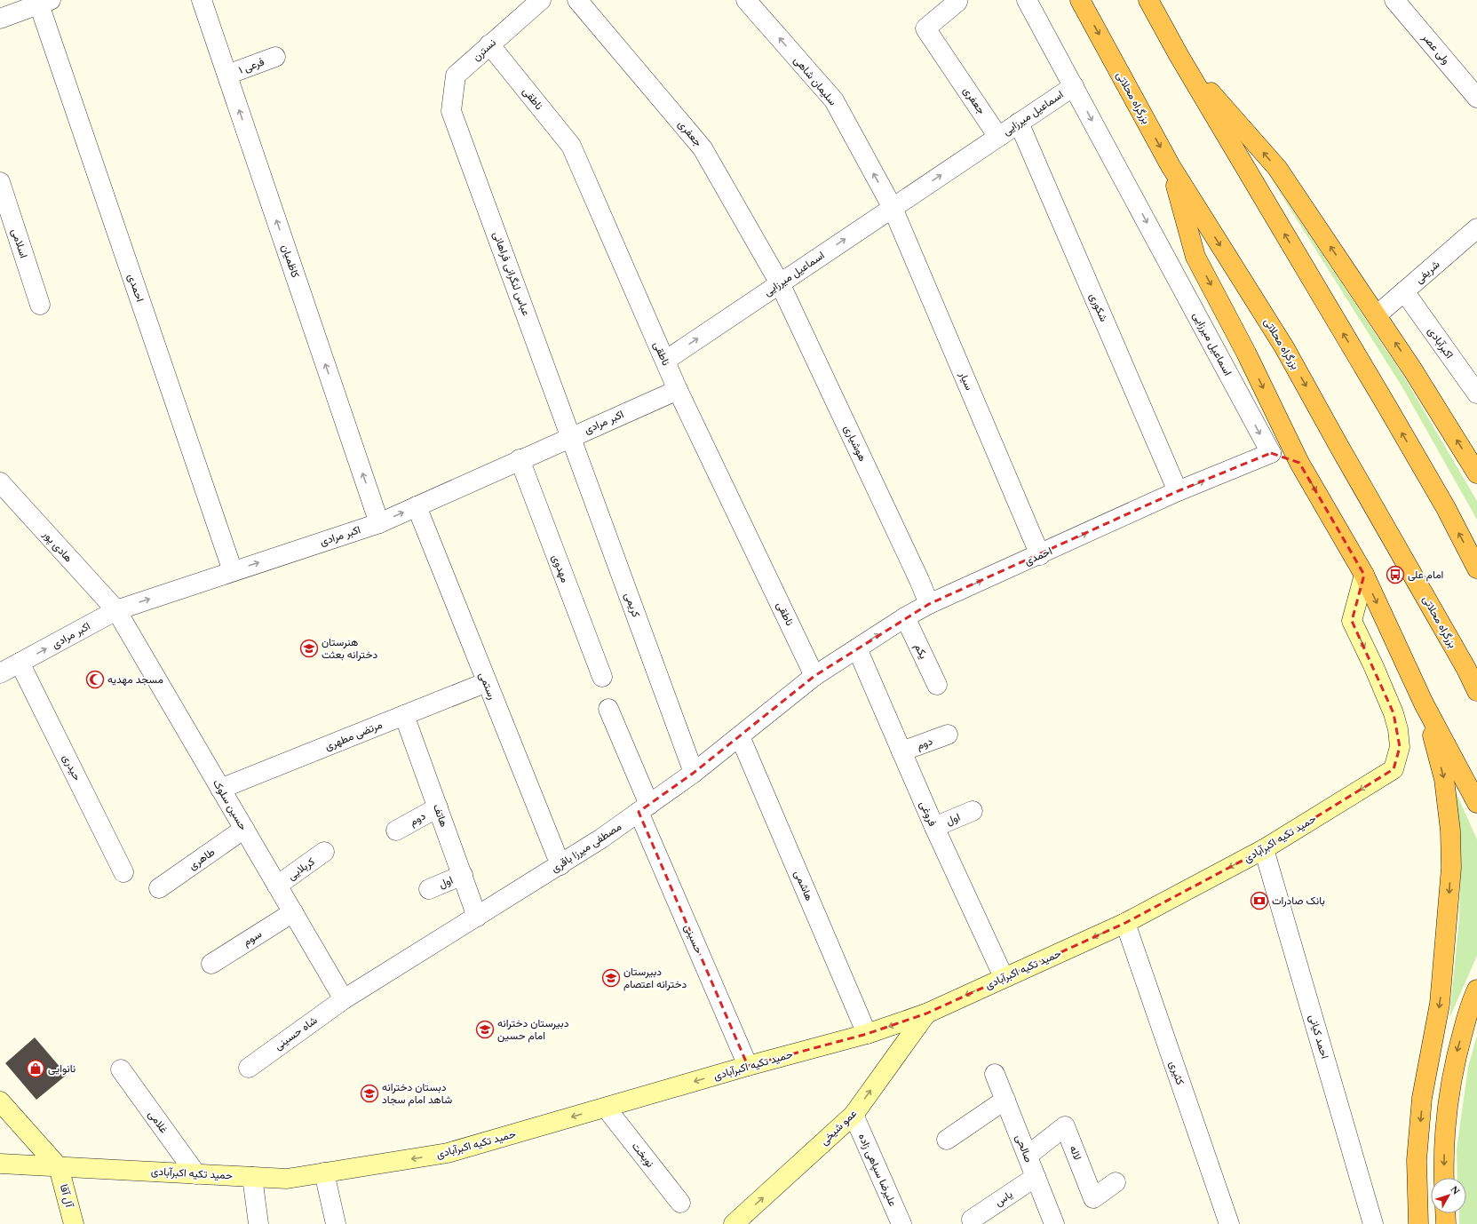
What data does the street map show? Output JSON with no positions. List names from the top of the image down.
{
  "streets": {
    "highway": ["بزرگراه محلاتی"],
    "main road": ["حمید تکیه اکبرآبادی", "عمو شیخی", "آل آقا"],
    "street": [
      "ولی عصر",
      "نسترن",
      "فرعی ۱",
      "سلیمان شاهی",
      "ناطقی",
      "جعفری",
      "اسماعیل میرزایی",
      "اسلامی",
      "کاظمیان",
      "شریفی",
      "عباس لنگرانی فراهانی",
      "احمدی",
      "شکوری",
      "اکبرآبادی",
      "سیار",
      "اکبر مرادی",
      "هوشیاری",
      "هادی پور",
      "مهدوی",
      "کریمی",
      "یکم",
      "رستمی",
      "مرتضی مطهری",
      "دوم",
      "حیدری",
      "حسین سلوک",
      "فروغی",
      "هاتف",
      "اول",
      "مصطفی میرزا باقری",
      "طاهری",
      "کربلایی",
      "هاشمی",
      "سوم",
      "حسینی",
      "شاه حسینی",
      "احمد کیانی",
      "کثیری",
      "غلامی",
      "صالحی",
      "لاله",
      "نوبخت",
      "علیرضا سپاهی زاده",
      "یاس"
    ]
  },
  "crossings": [
    ["نسترن", "ناطقی"],
    ["نسترن", "عباس لنگرانی فراهانی"],
    ["فرعی ۱", "کاظمیان"],
    ["سلیمان شاهی", "اسماعیل میرزایی"],
    ["سلیمان شاهی", "سیار"],
    ["ناطقی", "اسماعیل میرزایی"],
    ["ناطقی", "احمدی"],
    ["ناطقی", "اکبر مرادی"],
    ["ناطقی", "مصطفی میرزا باقری"],
    ["جعفری", "اسماعیل میرزایی"],
    ["جعفری", "هوشیاری"],
    ["اسماعیل میرزایی", "احمدی"],
    ["اسماعیل میرزایی", "شکوری"],
    ["اسماعیل میرزایی", "سیار"],
    ["اسماعیل میرزایی", "هوشیاری"],
    ["کاظمیان", "اکبر مرادی"],
    ["شریفی", "اکبرآبادی"],
    ["عباس لنگرانی فراهانی", "اکبر مرادی"],
    ["عباس لنگرانی فراهانی", "کریمی"],
    ["احمدی", "شکوری"],
    ["احمدی", "سیار"],
    ["احمدی", "اکبر مرادی"],
    ["احمدی", "هوشیاری"],
    ["احمدی", "یکم"],
    ["احمدی", "فروغی"],
    ["احمدی", "مصطفی میرزا باقری"],
    ["اکبر مرادی", "هادی پور"],
    ["اکبر مرادی", "مهدوی"],
    ["اکبر مرادی", "کریمی"],
    ["اکبر مرادی", "رستمی"],
    ["اکبر مرادی", "حیدری"],
    ["اکبر مرادی", "حسین سلوک"],
    ["هادی پور", "حسین سلوک"],
    ["کریمی", "مصطفی میرزا باقری"],
    ["رستمی", "مرتضی مطهری"],
    ["رستمی", "مصطفی میرزا باقری"],
    ["مرتضی مطهری", "حسین سلوک"],
    ["مرتضی مطهری", "هاتف"],
    ["دوم", "فروغی"],
    ["دوم", "هاتف"],
    ["حسین سلوک", "مصطفی میرزا باقری"],
    ["حسین سلوک", "طاهری"],
    ["حسین سلوک", "کربلایی"],
    ["حسین سلوک", "سوم"],
    ["حسین سلوک", "شاه حسینی"],
    ["فروغی", "اول"],
    ["فروغی", "حمید تکیه اکبرآبادی"],
    ["هاتف", "اول"],
    ["هاتف", "مصطفی میرزا باقری"],
    ["حمید تکیه اکبرآبادی", "هاشمی"],
    ["حمید تکیه اکبرآبادی", "حسینی"],
    ["حمید تکیه اکبرآبادی", "احمد کیانی"],
    ["حمید تکیه اکبرآبادی", "کثیری"],
    ["حمید تکیه اکبرآبادی", "غلامی"],
    ["حمید تکیه اکبرآبادی", "عمو شیخی"],
    ["حمید تکیه اکبرآبادی", "نوبخت"],
    ["حمید تکیه اکبرآبادی", "آل آقا"],
    ["مصطفی میرزا باقری", "هاشمی"],
    ["مصطفی میرزا باقری", "حسینی"],
    ["مصطفی میرزا باقری", "شاه حسینی"],
    ["عمو شیخی", "علیرضا سپاهی زاده"],
    ["صالحی", "لاله"],
    ["صالحی", "یاس"]
  ],
  "one_way": [
    "سلیمان شاهی",
    "کاظمیان",
    "احمدی",
    "اکبر مرادی",
    "حمید تکیه اکبرآبادی",
    "عمو شیخی"
  ],
  "places": {
    "bus stop": ["امام علی"],
    "school or university": [
      "هنرستان دخترانه بعثت",
      "دبیرستان دخترانه اعتصام",
      "دبیرستان دخترانه امام حسین",
      "دبستان دخترانه شاهد امام سجاد"
    ],
    "mosque": ["مسجد مهدیه"],
    "bank": ["بانک صادرات"],
    "shop": ["نانوایی"]
  },
  "north": "top right"
}
